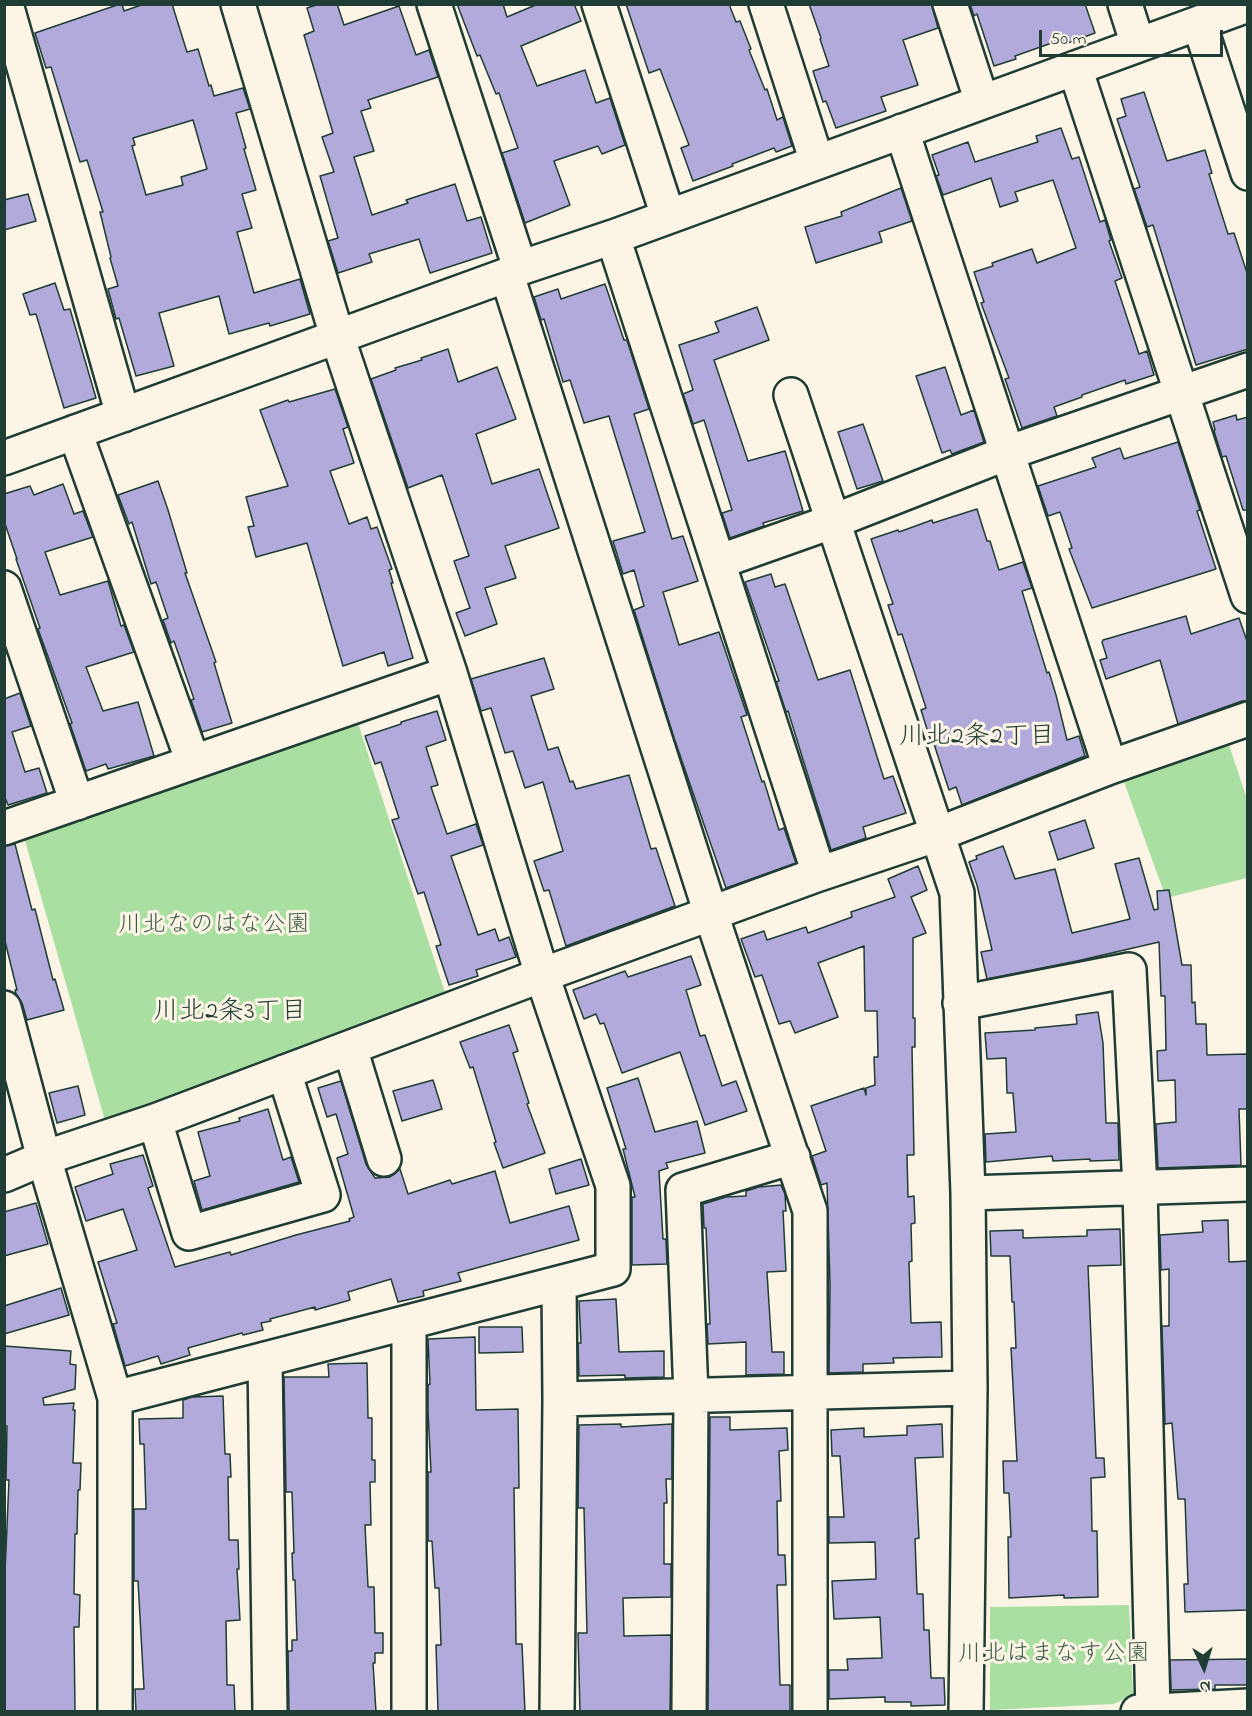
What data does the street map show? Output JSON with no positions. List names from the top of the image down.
{
  "districts": ["川北2条2丁目", "川北2条3丁目"],
  "parks": ["川北なのはな公園", "川北はまなす公園"],
  "scale_bar": "50 m",
  "north": "bottom"
}
